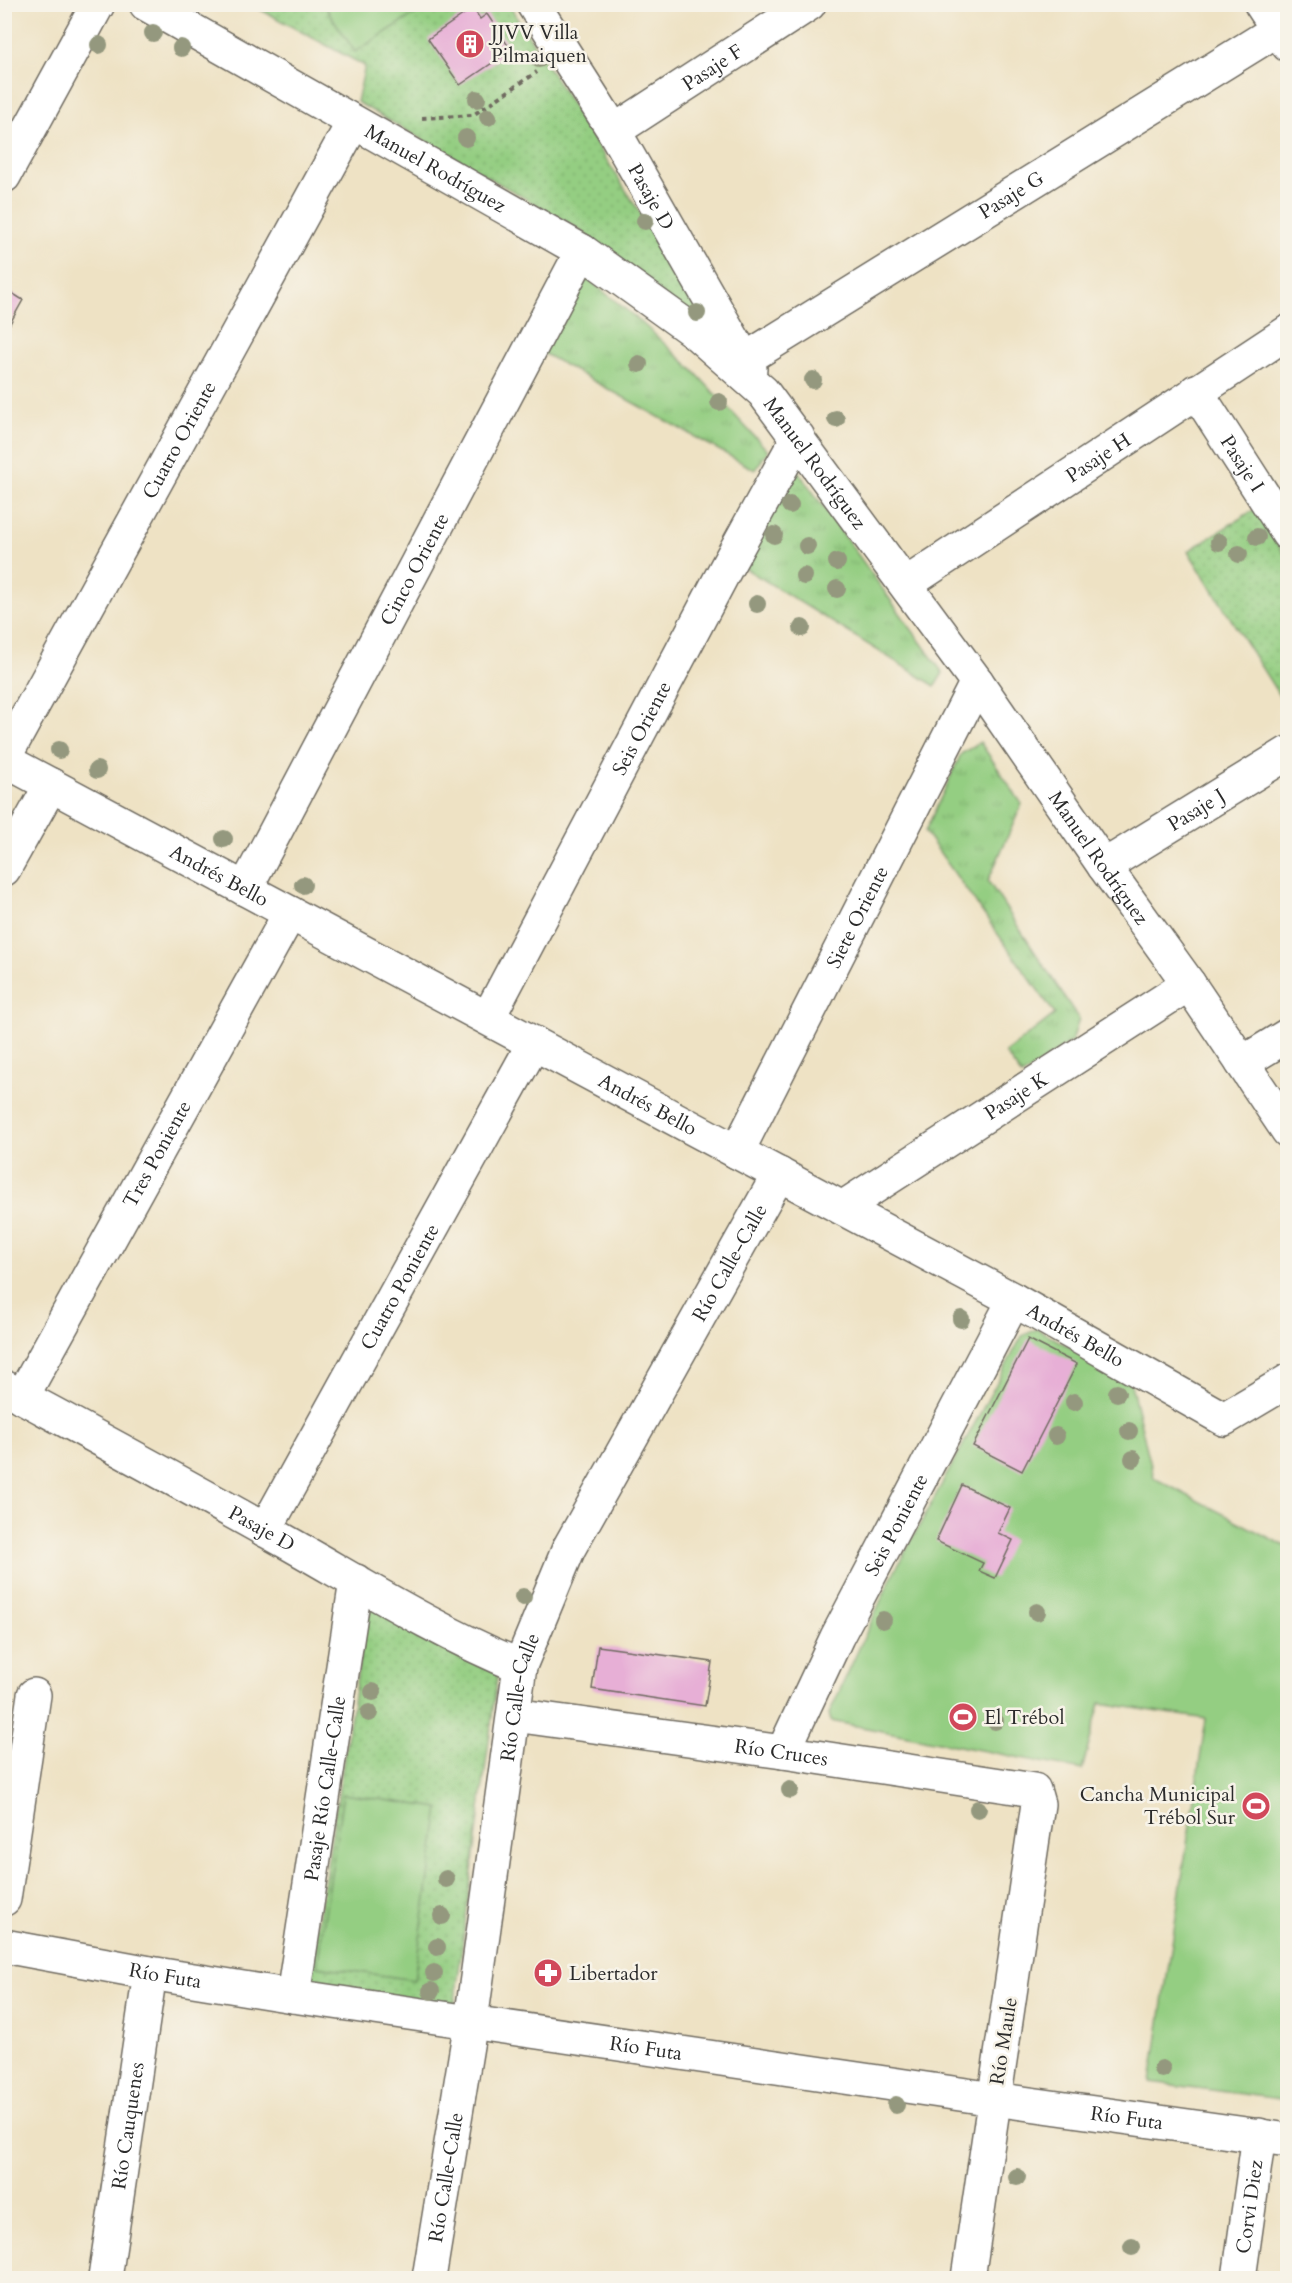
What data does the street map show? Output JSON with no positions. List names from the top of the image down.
{
  "streets": {
    "street": [
      "Pasaje F",
      "Manuel Rodríguez",
      "Pasaje G",
      "Pasaje D",
      "Cuatro Oriente",
      "Pasaje H",
      "Pasaje I",
      "Cinco Oriente",
      "Seis Oriente",
      "Pasaje J",
      "Andrés Bello",
      "Siete Oriente",
      "Pasaje K",
      "Tres Poniente",
      "Río Calle-Calle",
      "Cuatro Poniente",
      "Seis Poniente",
      "Río Cruces",
      "Pasaje Río Calle-Calle",
      "Río Futa",
      "Río Maule",
      "Río Cauquenes",
      "Corvi Diez"
    ]
  },
  "crossings": [
    ["Pasaje F", "Pasaje D"],
    ["Manuel Rodríguez", "Pasaje D"],
    ["Manuel Rodríguez", "Cuatro Oriente"],
    ["Manuel Rodríguez", "Pasaje H"],
    ["Manuel Rodríguez", "Cinco Oriente"],
    ["Manuel Rodríguez", "Seis Oriente"],
    ["Manuel Rodríguez", "Pasaje J"],
    ["Manuel Rodríguez", "Siete Oriente"],
    ["Manuel Rodríguez", "Pasaje K"],
    ["Pasaje G", "Pasaje D"],
    ["Pasaje D", "Tres Poniente"],
    ["Pasaje D", "Río Calle-Calle"],
    ["Pasaje D", "Cuatro Poniente"],
    ["Pasaje D", "Pasaje Río Calle-Calle"],
    ["Cuatro Oriente", "Andrés Bello"],
    ["Pasaje H", "Pasaje I"],
    ["Cinco Oriente", "Andrés Bello"],
    ["Seis Oriente", "Andrés Bello"],
    ["Andrés Bello", "Siete Oriente"],
    ["Andrés Bello", "Pasaje K"],
    ["Andrés Bello", "Tres Poniente"],
    ["Andrés Bello", "Río Calle-Calle"],
    ["Andrés Bello", "Cuatro Poniente"],
    ["Andrés Bello", "Seis Poniente"],
    ["Río Calle-Calle", "Río Cruces"],
    ["Río Calle-Calle", "Río Futa"],
    ["Seis Poniente", "Río Cruces"],
    ["Río Cruces", "Río Maule"],
    ["Pasaje Río Calle-Calle", "Río Futa"],
    ["Río Futa", "Río Maule"],
    ["Río Futa", "Río Cauquenes"],
    ["Río Futa", "Corvi Diez"]
  ],
  "places": {
    "building": ["JJVV Villa Pilmaiquen"],
    "sports": ["El Trébol", "Cancha Municipal Trébol Sur"],
    "pharmacy": ["Libertador"]
  }
}
